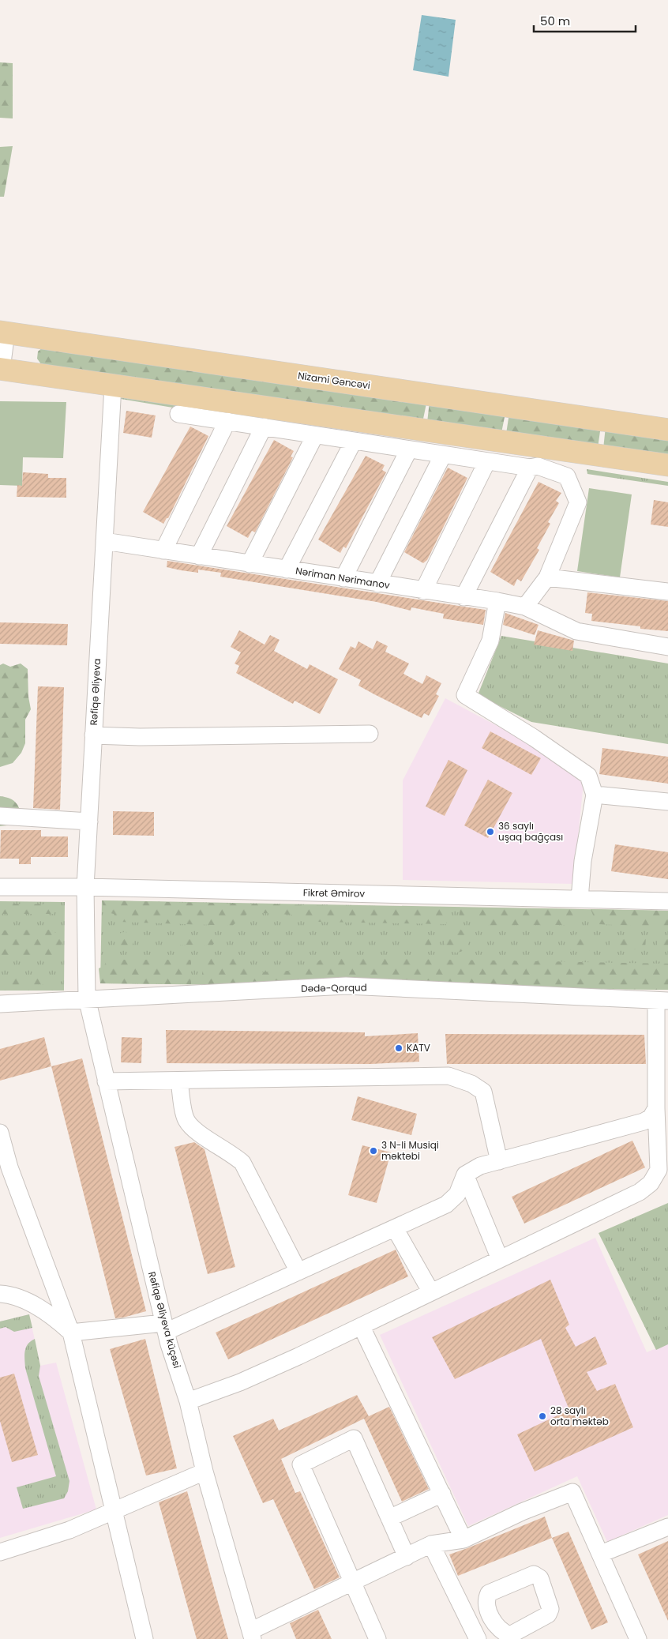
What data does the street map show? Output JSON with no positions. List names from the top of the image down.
{
  "streets": {
    "main road": ["Nizami Gəncəvi"],
    "street": [
      "Nəriman Nərimanov",
      "Rəfiqə Əliyeva",
      "Fikrət Əmirov",
      "Dədə-Qorqud",
      "Rəfiqə Əliyeva küçəsi"
    ]
  },
  "crossings": [
    ["Nəriman Nərimanov", "Rəfiqə Əliyeva"],
    ["Rəfiqə Əliyeva", "Fikrət Əmirov"],
    ["Rəfiqə Əliyeva", "Dədə-Qorqud"],
    ["Rəfiqə Əliyeva", "Rəfiqə Əliyeva küçəsi"],
    ["Dədə-Qorqud", "Rəfiqə Əliyeva küçəsi"]
  ],
  "places": [
    "36 saylı uşaq bağçası",
    "KATV",
    "3 N-li Musiqi məktəbi",
    "28 saylı orta məktəb"
  ],
  "scale_bar": "50 m"
}
